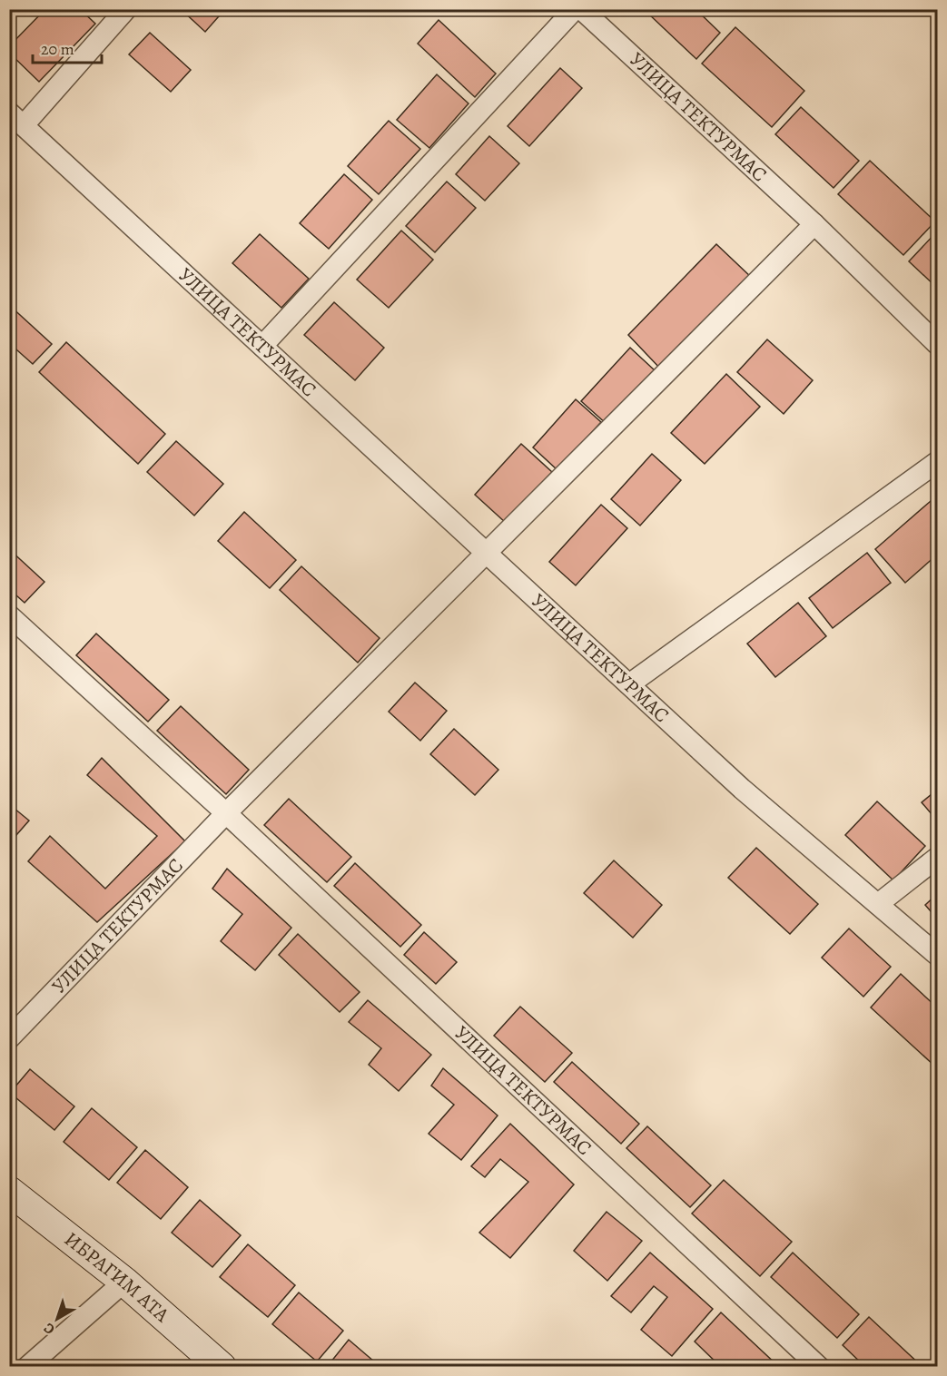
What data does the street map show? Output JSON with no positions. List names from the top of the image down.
{
  "streets": {
    "street": ["УЛИЦА ТЕКТУРМАС", "ИБРАГИМ АТА"]
  },
  "scale_bar": "20 m",
  "north": "bottom left"
}
